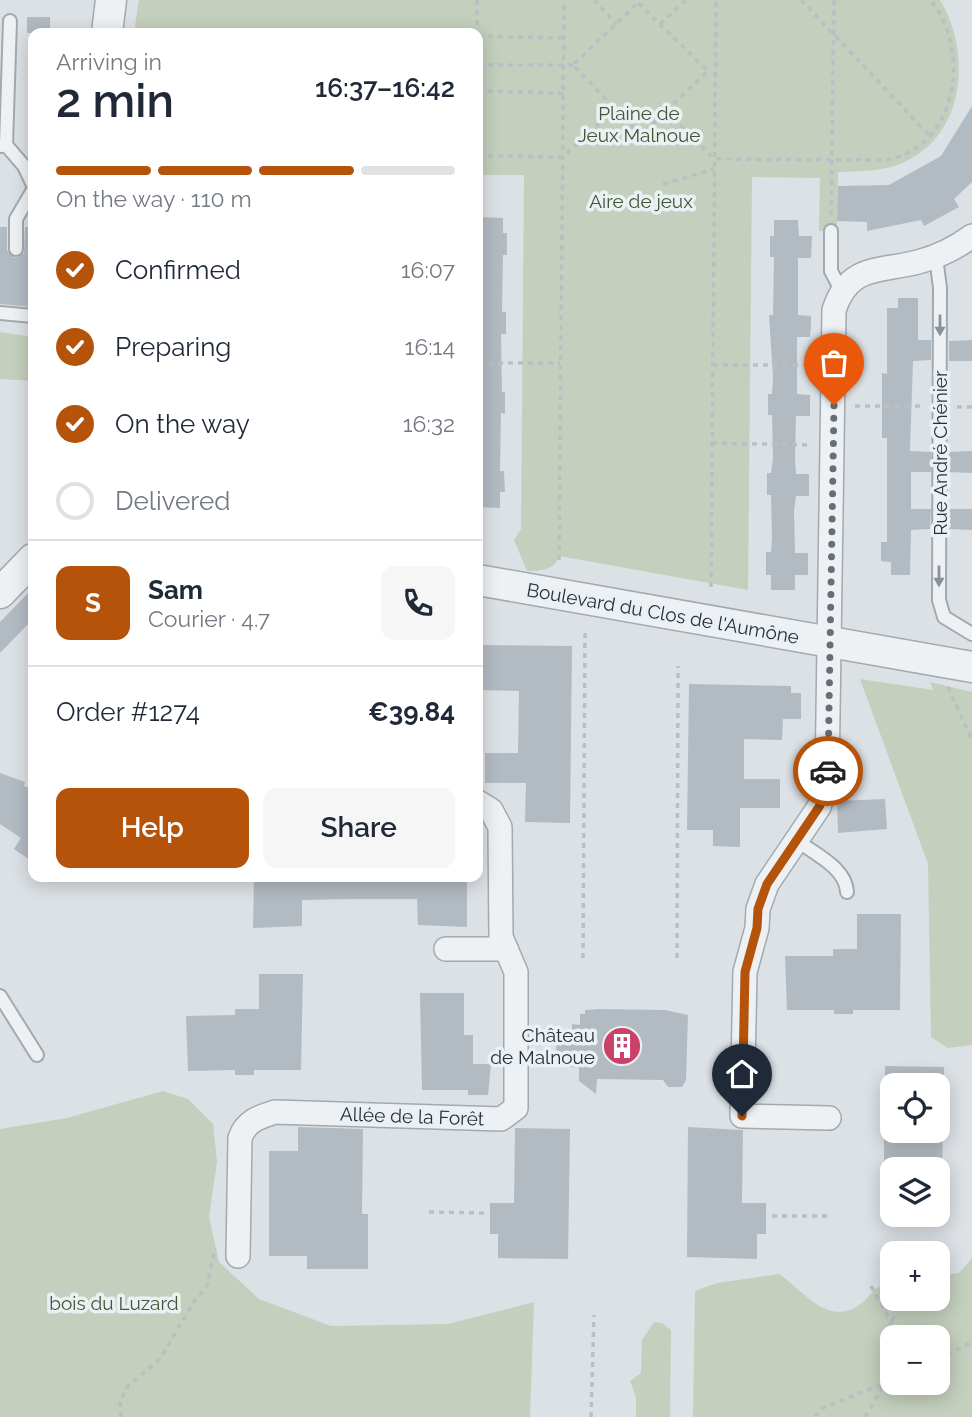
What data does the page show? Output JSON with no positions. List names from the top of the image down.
{
  "streets": {
    "street": ["Boulevard du Clos de l'Aumône", "Allée de la Forêt"],
    "lane": ["Rue André Chénier"]
  },
  "one_way": ["Rue André Chénier"],
  "parks": ["Plaine de Jeux Malnoue", "Aire de jeux", "bois du Luzard"],
  "places": {
    "building": ["Château de Malnoue"]
  },
  "page": {
    "heading": ["2 min", "Arriving in", "16:37–16:42"],
    "panel": [
      "Sam",
      "Courier · 4.7",
      "Order #1274",
      "€39.84"
    ],
    "bar": "On the way · 110 m",
    "list": [
      ["Confirmed", "16:07"],
      ["Preparing", "16:14"],
      ["On the way", "16:32"],
      "Delivered"
    ],
    "round": "S",
    "buttons": ["Help", "Share"],
    "map_buttons": ["+", "−"]
  }
}
